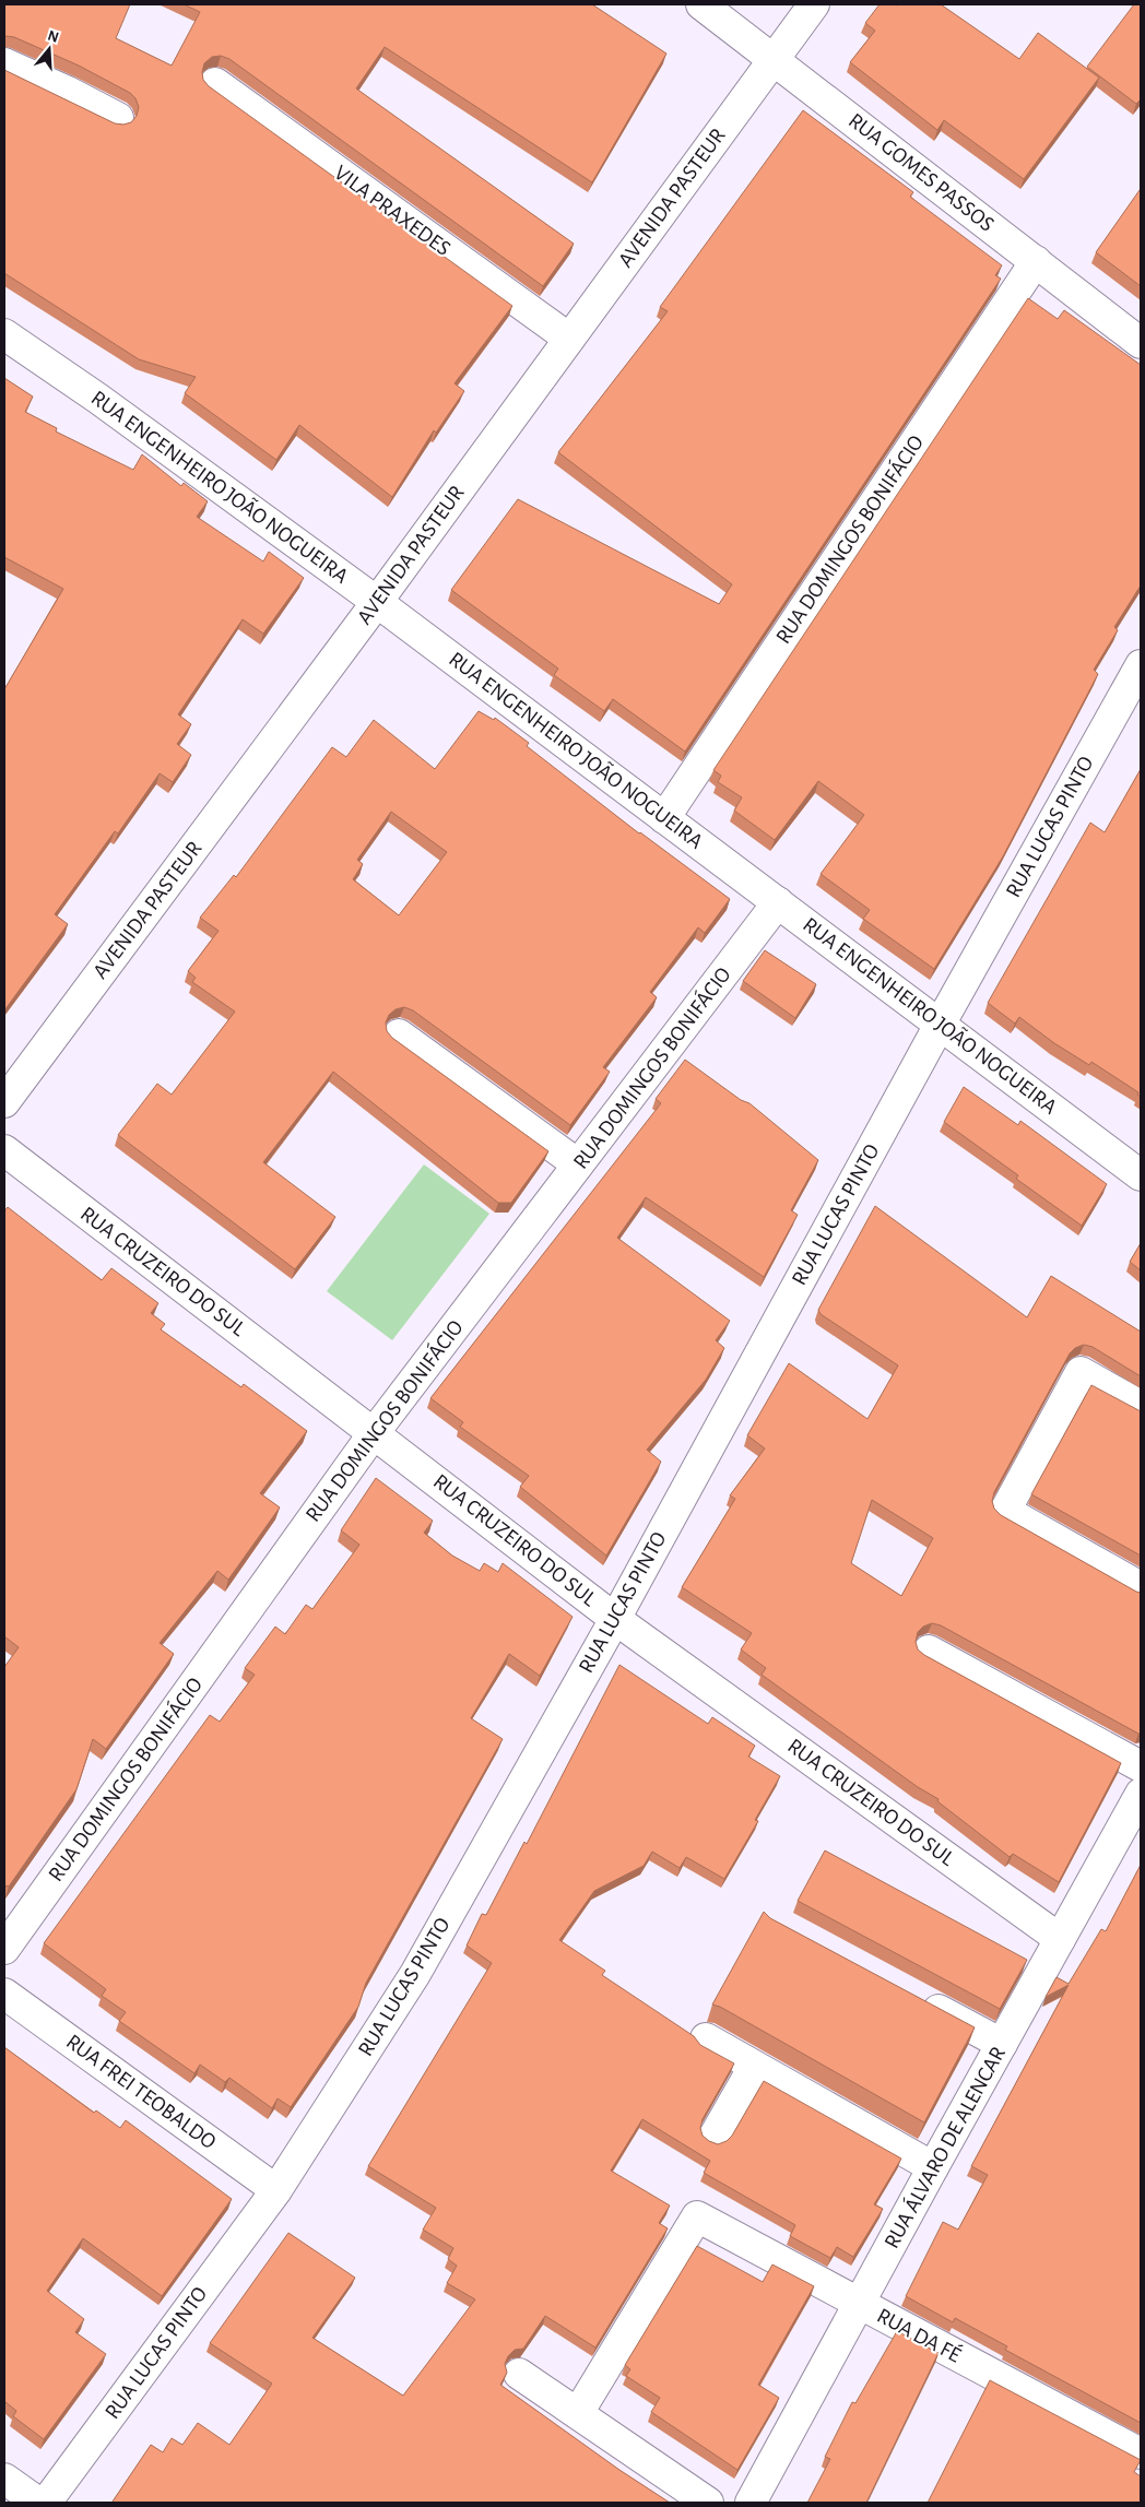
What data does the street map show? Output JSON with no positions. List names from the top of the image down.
{
  "streets": {
    "street": [
      "RUA GOMES PASSOS",
      "AVENIDA PASTEUR",
      "VILA PRAXEDES",
      "RUA ENGENHEIRO JOÃO NOGUEIRA",
      "RUA DOMINGOS BONIFÁCIO",
      "RUA LUCAS PINTO",
      "RUA CRUZEIRO DO SUL",
      "RUA FREI TEOBALDO",
      "RUA ÁLVARO DE ALENCAR",
      "RUA DA FÉ"
    ]
  },
  "crossings": [
    ["RUA GOMES PASSOS", "AVENIDA PASTEUR"],
    ["RUA GOMES PASSOS", "RUA DOMINGOS BONIFÁCIO"],
    ["AVENIDA PASTEUR", "VILA PRAXEDES"],
    ["AVENIDA PASTEUR", "RUA ENGENHEIRO JOÃO NOGUEIRA"],
    ["RUA ENGENHEIRO JOÃO NOGUEIRA", "RUA DOMINGOS BONIFÁCIO"],
    ["RUA ENGENHEIRO JOÃO NOGUEIRA", "RUA LUCAS PINTO"],
    ["RUA DOMINGOS BONIFÁCIO", "RUA CRUZEIRO DO SUL"],
    ["RUA LUCAS PINTO", "RUA CRUZEIRO DO SUL"],
    ["RUA LUCAS PINTO", "RUA FREI TEOBALDO"],
    ["RUA CRUZEIRO DO SUL", "RUA ÁLVARO DE ALENCAR"],
    ["RUA ÁLVARO DE ALENCAR", "RUA DA FÉ"]
  ],
  "north": "top"
}
